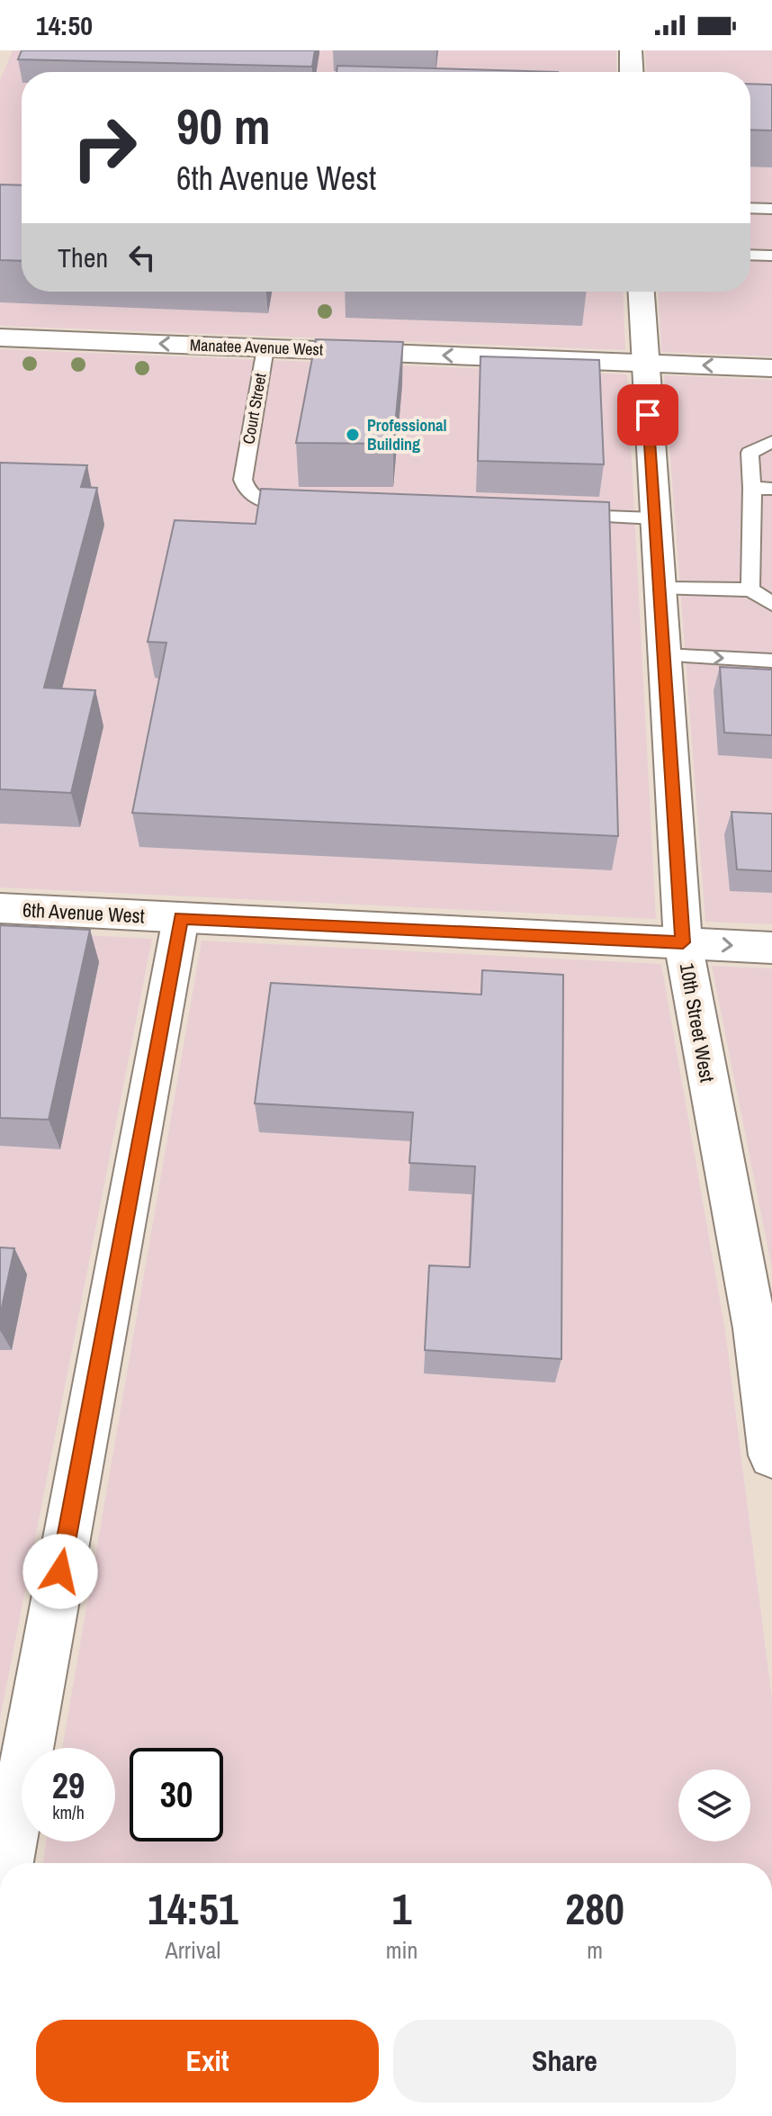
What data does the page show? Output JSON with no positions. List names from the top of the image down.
{
  "streets": {
    "street": ["Manatee Avenue West", "6th Avenue West", "10th Street West"],
    "lane": ["Court Street"]
  },
  "crossings": [
    ["Manatee Avenue West", "Court Street"],
    ["Manatee Avenue West", "10th Street West"],
    ["6th Avenue West", "10th Street West"]
  ],
  "one_way": ["Manatee Avenue West"],
  "places": ["Professional Building"],
  "page": {
    "status": "14:50",
    "turn": ["90 m", "6th Avenue West"],
    "then": "Then",
    "speed": "29 km/h",
    "limit": "30",
    "eta": [
      "14:51",
      "Arrival",
      "1",
      "min",
      "280",
      "m"
    ],
    "buttons": ["Exit", "Share"]
  }
}
